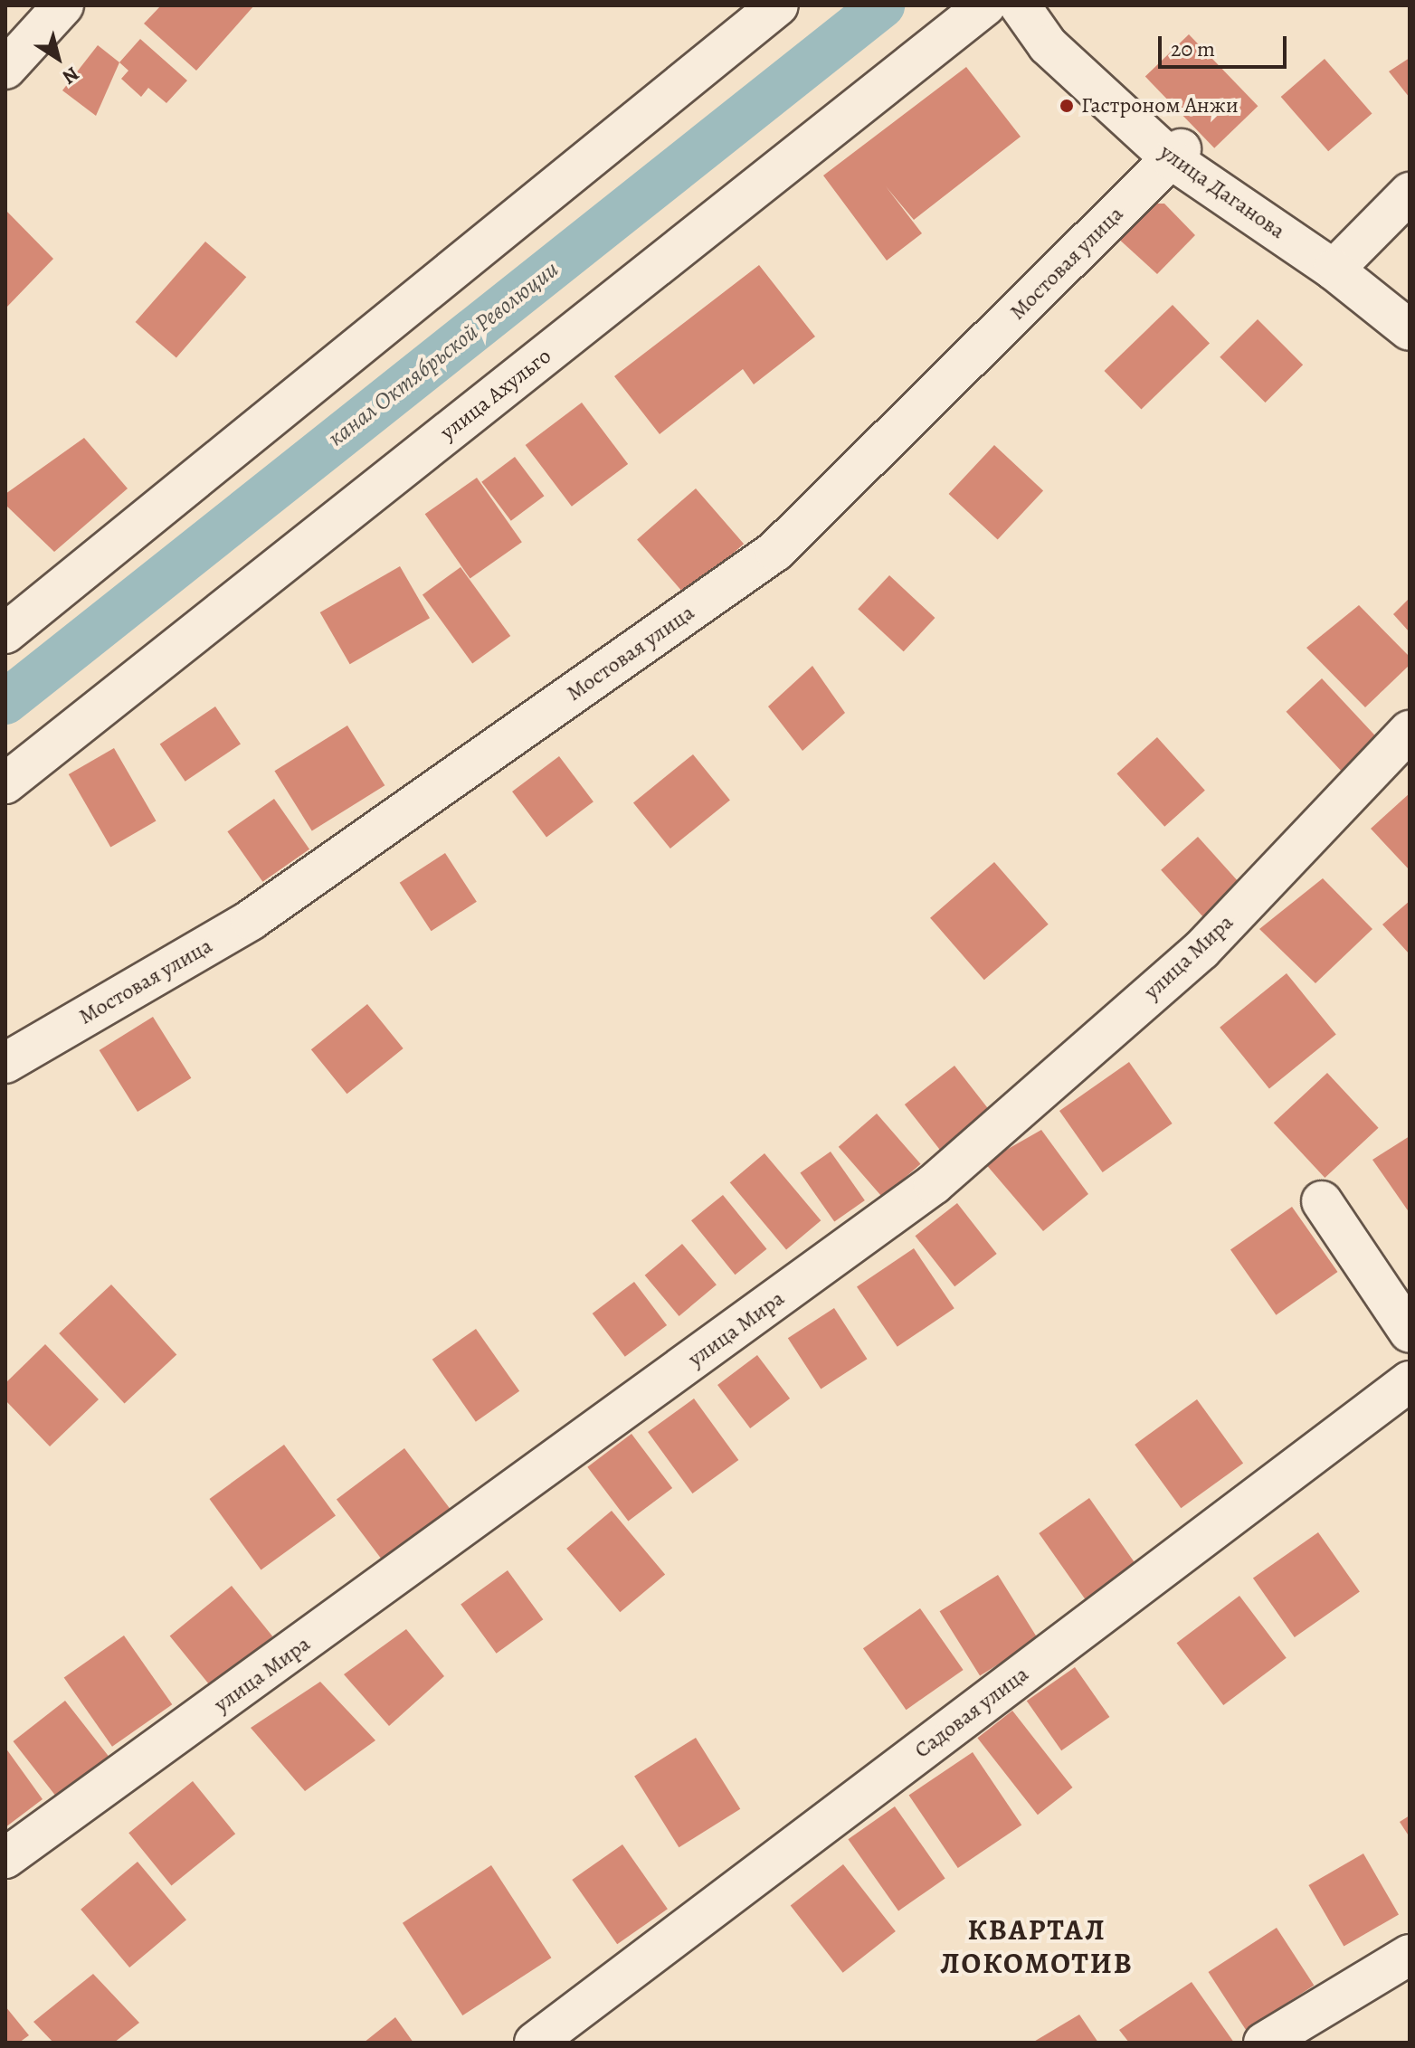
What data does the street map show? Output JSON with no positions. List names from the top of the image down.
{
  "streets": {
    "street": [
      "улица Даганова",
      "Мостовая улица",
      "улица Ахульго",
      "улица Мира",
      "Садовая улица"
    ]
  },
  "crossings": [
    ["улица Даганова", "Мостовая улица"]
  ],
  "districts": ["КВАРТАЛ ЛОКОМОТИВ"],
  "water": ["канал Октябрьской Революции"],
  "places": ["Гастроном Анжи"],
  "scale_bar": "20 m",
  "north": "bottom right"
}
